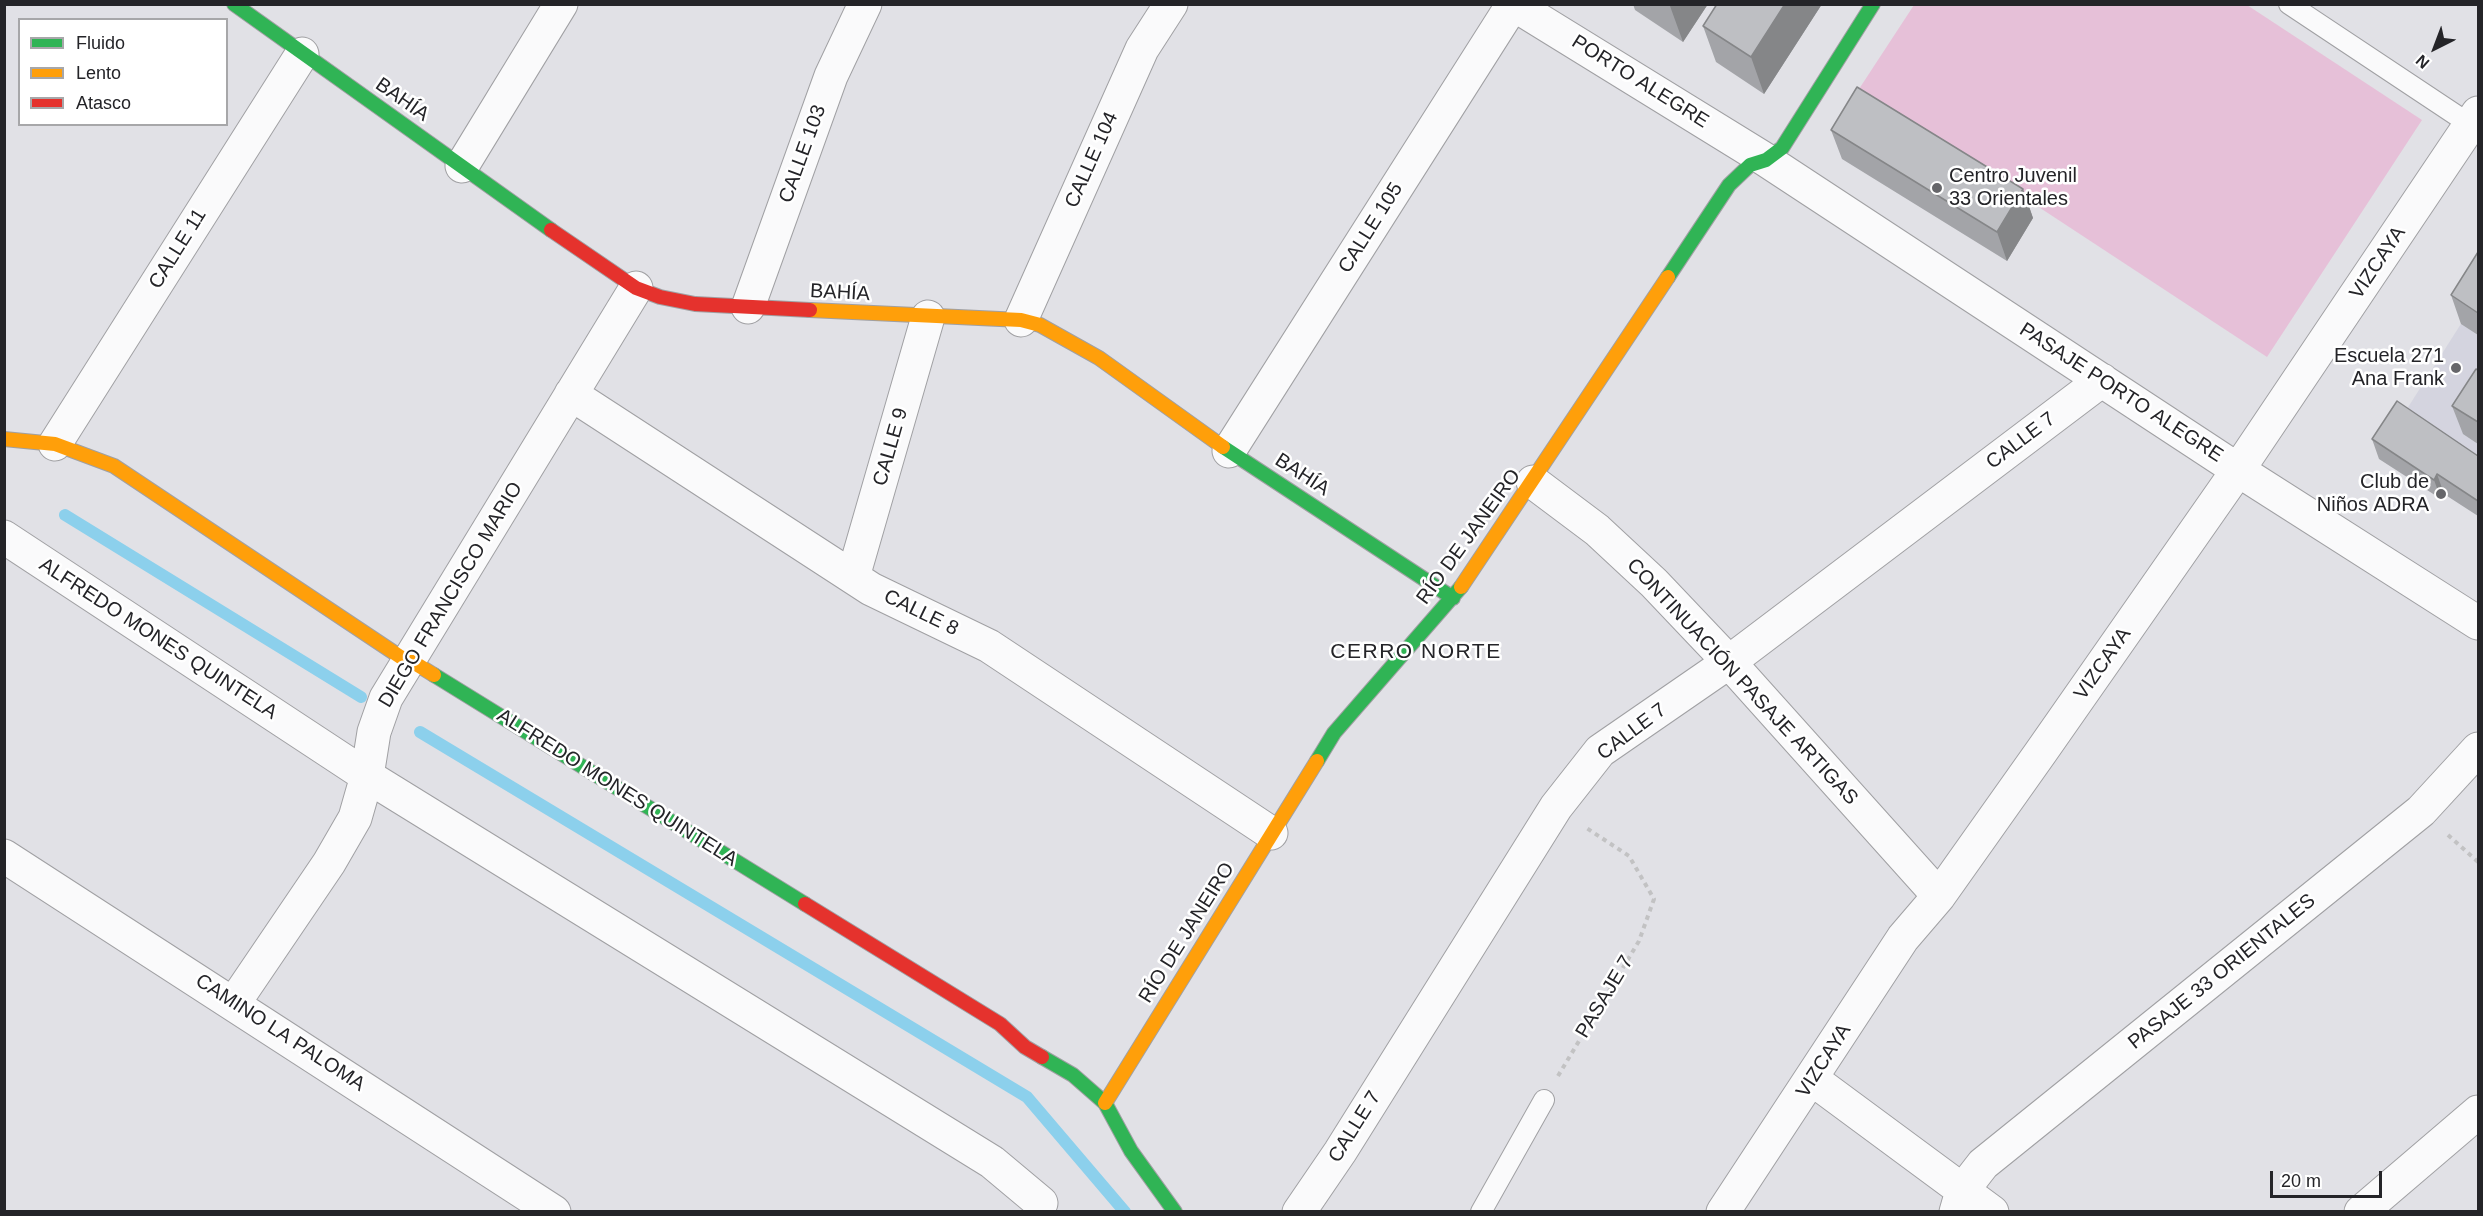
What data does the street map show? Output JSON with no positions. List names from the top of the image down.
{
  "streets": {
    "street": [
      "PORTO ALEGRE",
      "BAHÍA",
      "CALLE 103",
      "CALLE 104",
      "CALLE 105",
      "CALLE 11",
      "VIZCAYA",
      "PASAJE PORTO ALEGRE",
      "CALLE 7",
      "CALLE 9",
      "RÍO DE JANEIRO",
      "DIEGO FRANCISCO MARIO",
      "CALLE 8",
      "ALFREDO MONES QUINTELA",
      "CONTINUACIÓN PASAJE ARTIGAS",
      "PASAJE 33 ORIENTALES",
      "CAMINO LA PALOMA"
    ],
    "path": ["PASAJE 7"]
  },
  "crossings": [
    ["PORTO ALEGRE", "CALLE 105"],
    ["PORTO ALEGRE", "PASAJE PORTO ALEGRE"],
    ["PORTO ALEGRE", "RÍO DE JANEIRO"],
    ["BAHÍA", "CALLE 103"],
    ["BAHÍA", "CALLE 104"],
    ["BAHÍA", "CALLE 105"],
    ["BAHÍA", "CALLE 11"],
    ["BAHÍA", "CALLE 9"],
    ["BAHÍA", "RÍO DE JANEIRO"],
    ["BAHÍA", "DIEGO FRANCISCO MARIO"],
    ["CALLE 11", "ALFREDO MONES QUINTELA"],
    ["VIZCAYA", "PASAJE PORTO ALEGRE"],
    ["VIZCAYA", "CONTINUACIÓN PASAJE ARTIGAS"],
    ["PASAJE PORTO ALEGRE", "CALLE 7"],
    ["PASAJE PORTO ALEGRE", "RÍO DE JANEIRO"],
    ["CALLE 7", "CONTINUACIÓN PASAJE ARTIGAS"],
    ["CALLE 7", "PASAJE 7"],
    ["CALLE 9", "CALLE 8"],
    ["RÍO DE JANEIRO", "CALLE 8"],
    ["RÍO DE JANEIRO", "ALFREDO MONES QUINTELA"],
    ["RÍO DE JANEIRO", "CONTINUACIÓN PASAJE ARTIGAS"],
    ["DIEGO FRANCISCO MARIO", "CALLE 8"],
    ["DIEGO FRANCISCO MARIO", "ALFREDO MONES QUINTELA"],
    ["DIEGO FRANCISCO MARIO", "CAMINO LA PALOMA"]
  ],
  "districts": ["CERRO NORTE"],
  "places": ["Centro Juvenil 33 Orientales", "Escuela 271 Ana Frank", "Club de Niños ADRA"],
  "legend": ["Fluido", "Lento", "Atasco"],
  "scale_bar": "20 m",
  "north": "bottom left"
}
